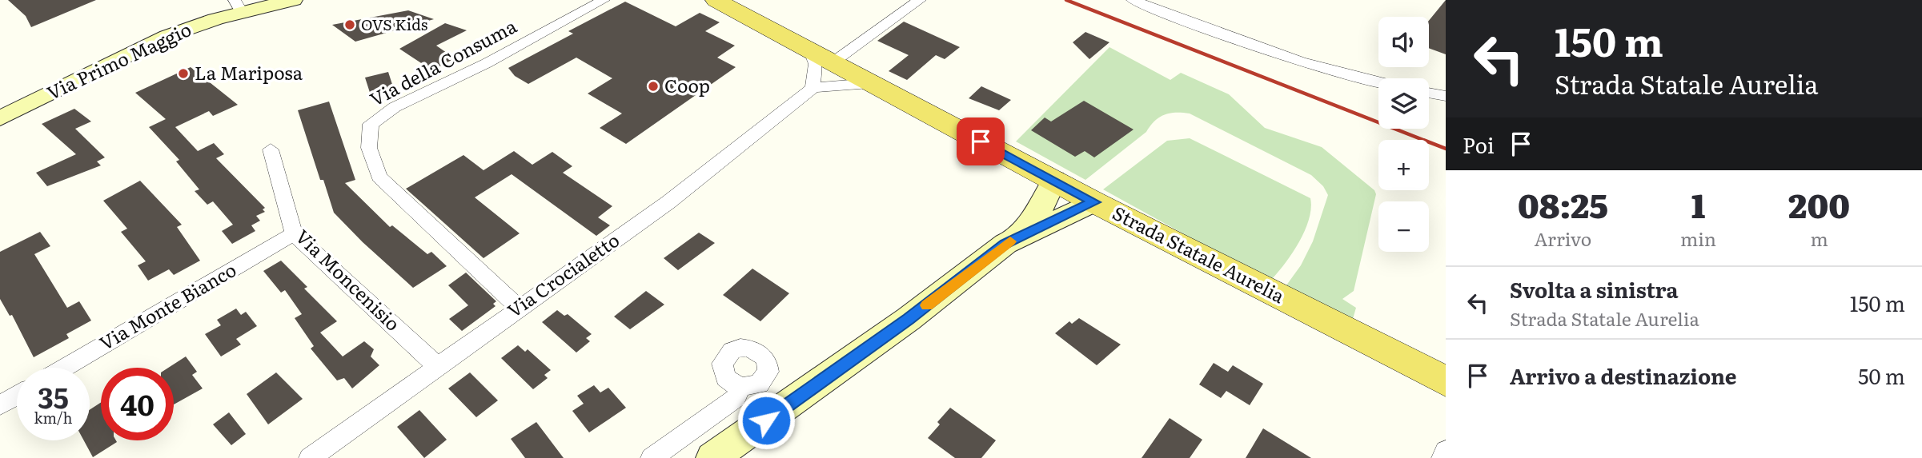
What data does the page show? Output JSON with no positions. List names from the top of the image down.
{
  "streets": {
    "main road": ["Strada Statale Aurelia"],
    "street": [
      "Via Primo Maggio",
      "Via della Consuma",
      "Via Crocialetto",
      "Via Moncenisio",
      "Via Monte Bianco"
    ]
  },
  "crossings": [
    ["Via della Consuma", "Via Crocialetto"],
    ["Via Crocialetto", "Via Moncenisio"],
    ["Via Moncenisio", "Via Monte Bianco"]
  ],
  "places": ["OVS Kids", "La Mariposa", "Coop"],
  "page": {
    "turn": ["150 m", "Strada Statale Aurelia"],
    "map_buttons": ["+", "−"],
    "then": "Poi",
    "eta": [
      "08:25",
      "Arrivo",
      "1",
      "min",
      "200",
      "m"
    ],
    "list": [
      {
        "name": "Svolta a sinistra",
        "note": "Strada Statale Aurelia",
        "value": "150 m"
      },
      {
        "name": "Arrivo a destinazione",
        "value": "50 m"
      }
    ],
    "speed": "35 km/h",
    "limit": "40"
  }
}
